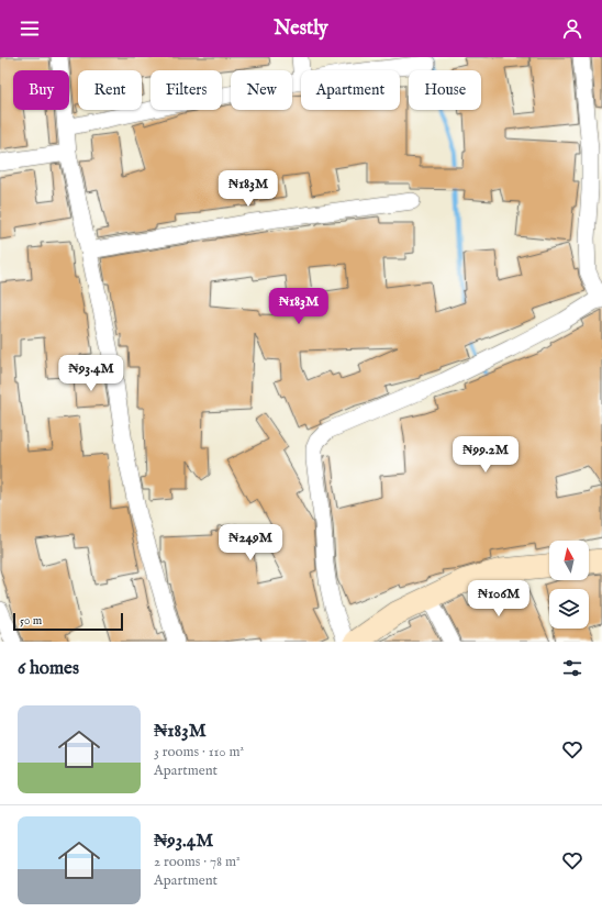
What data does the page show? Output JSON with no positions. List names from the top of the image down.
{
  "scale_bar": "50 m",
  "north": "top",
  "page": {
    "header": "Nestly",
    "chip": [
      "Buy",
      "Rent",
      "Filters",
      "New",
      "Apartment",
      "House"
    ],
    "price": [
      "₦183M",
      "₦183M",
      "₦93.4M",
      "₦99.2M",
      "₦249M",
      "₦106M"
    ],
    "scale": "50 m",
    "heading": "6 homes",
    "list": [
      {
        "name": "₦183M",
        "note": "3 rooms · 110 m² · Apartment"
      },
      {
        "name": "₦93.4M",
        "note": "2 rooms · 78 m² · Apartment"
      }
    ]
  }
}
